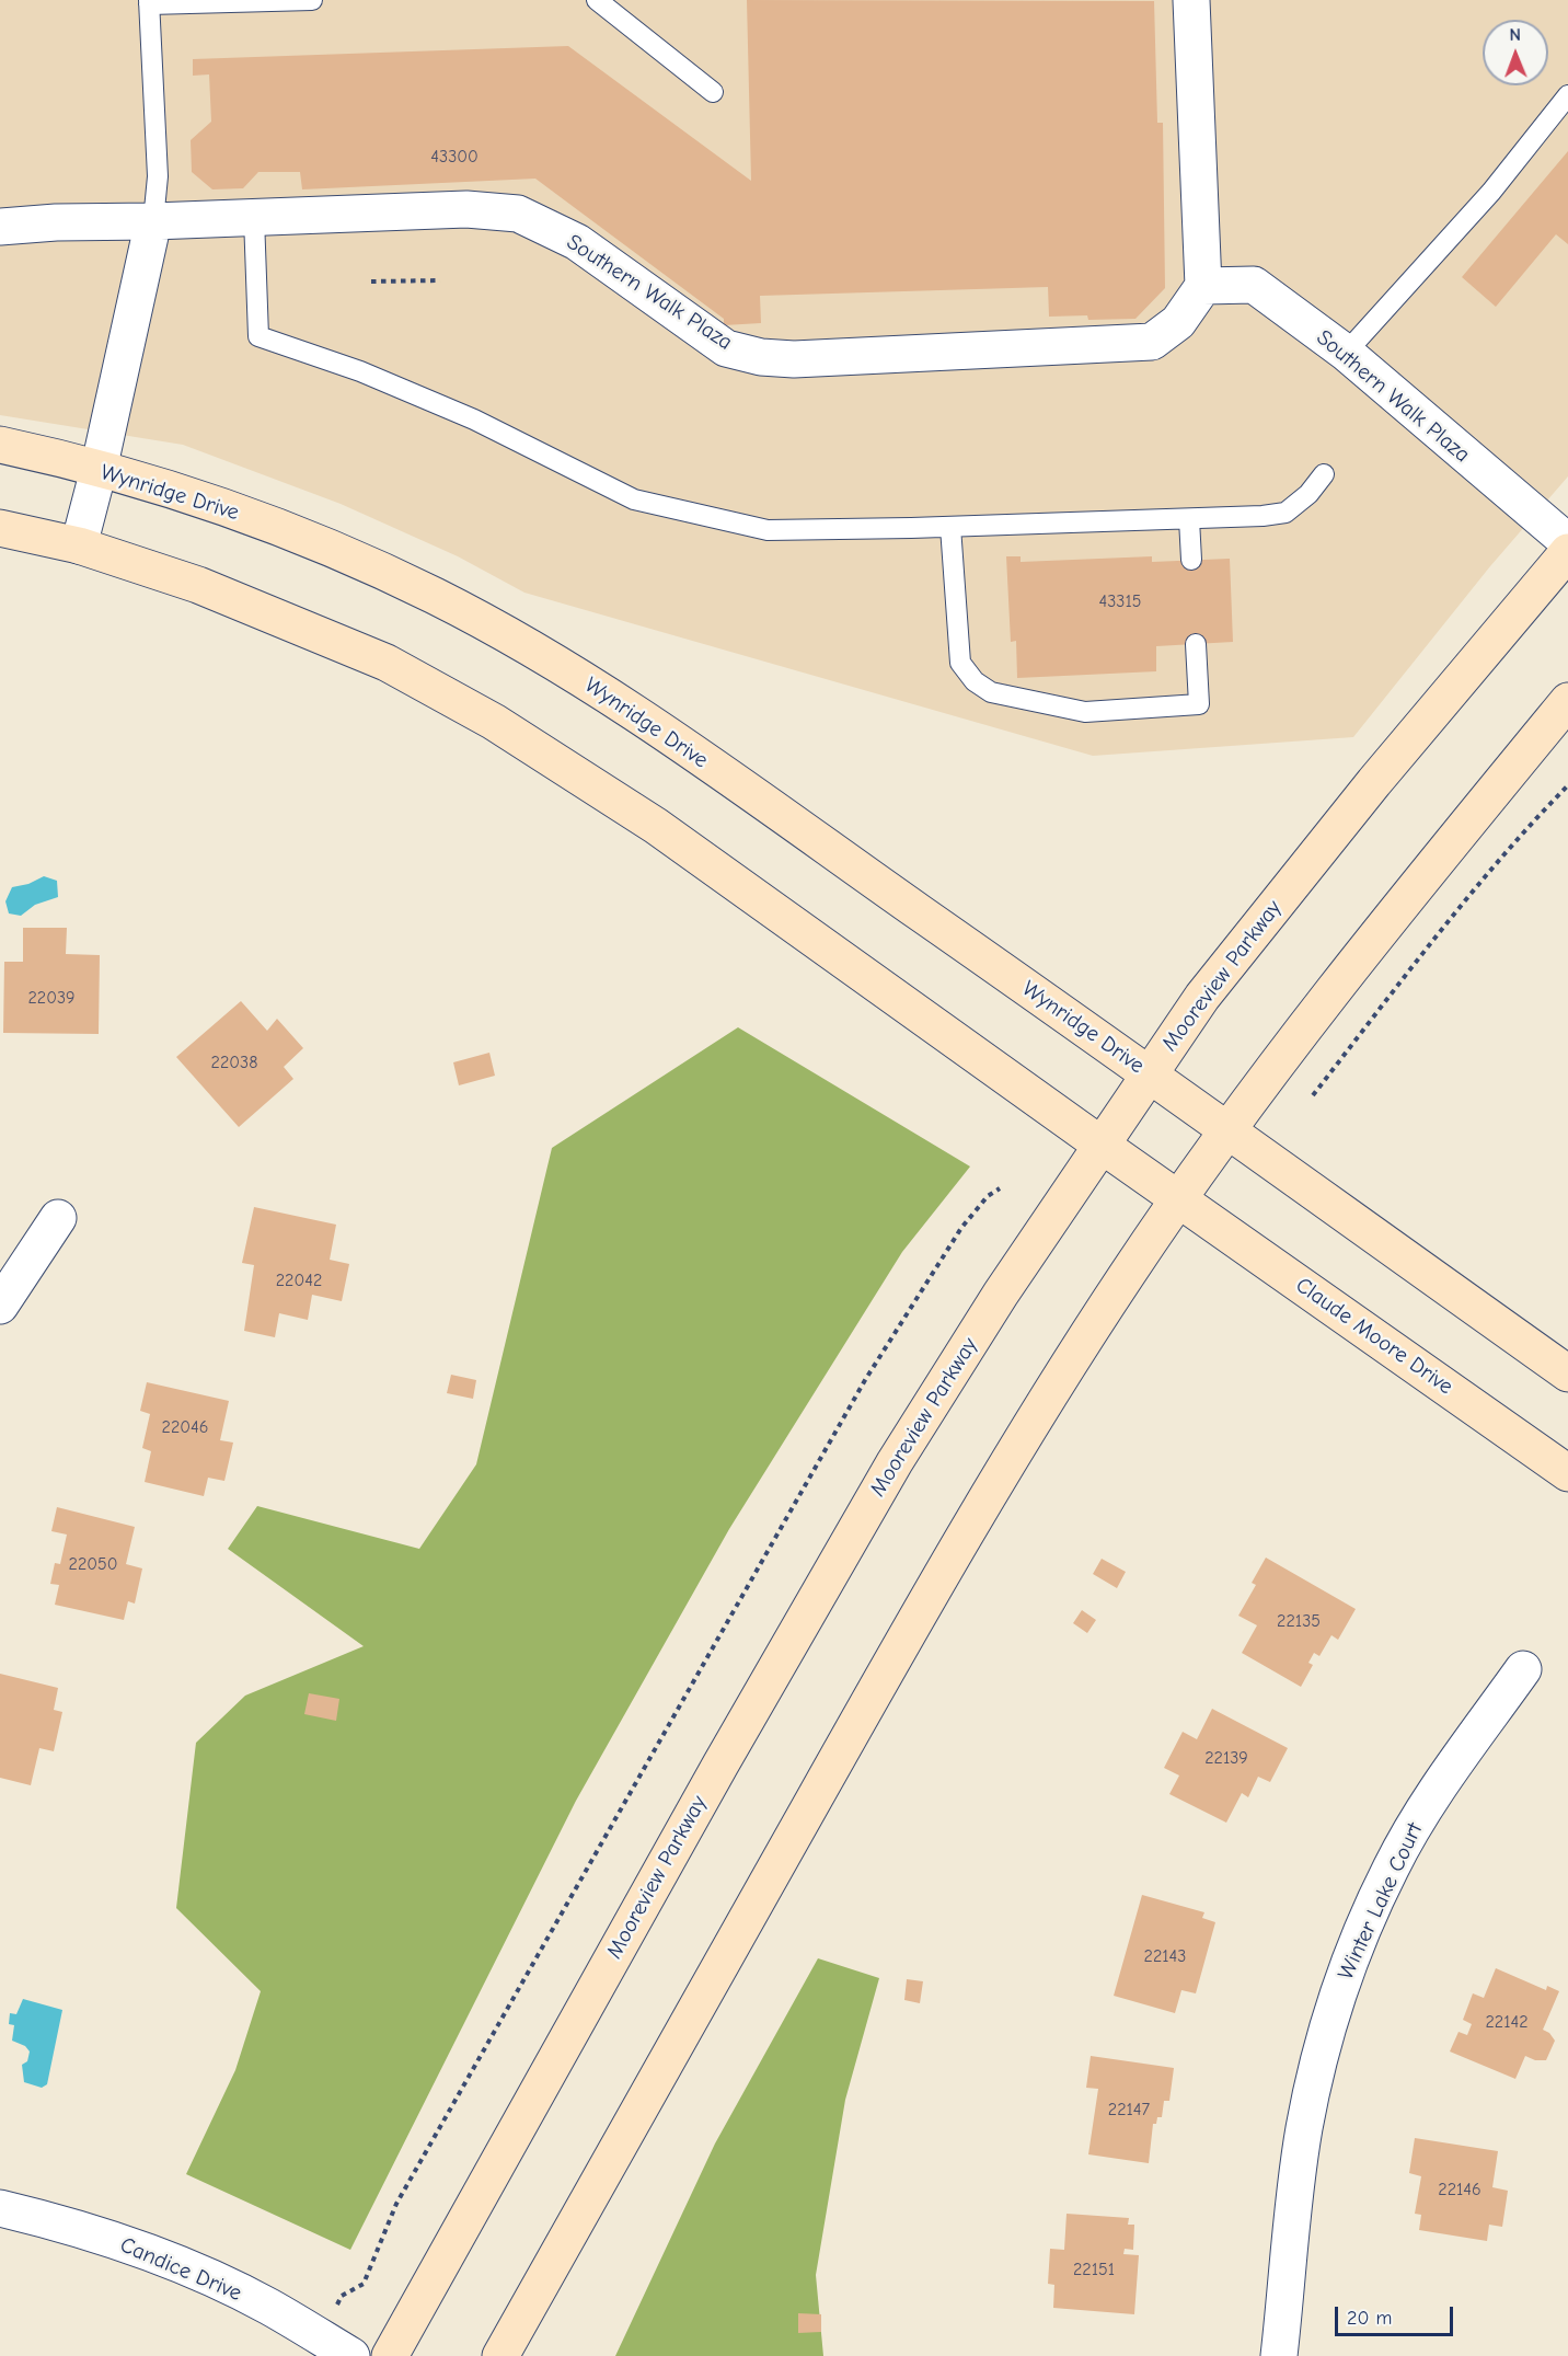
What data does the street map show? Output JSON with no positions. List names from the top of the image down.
{
  "streets": {
    "main road": ["Wynridge Drive", "Mooreview Parkway", "Claude Moore Drive"],
    "street": ["Southern Walk Plaza", "Winter Lake Court", "Candice Drive"]
  },
  "crossings": [
    ["Wynridge Drive", "Mooreview Parkway"]
  ],
  "house_numbers": [
    "43300",
    "43315",
    "22039",
    "22038",
    "22042",
    "22046",
    "22050",
    "22135",
    "22139",
    "22143",
    "22142",
    "22147",
    "22146",
    "22151"
  ],
  "scale_bar": "20 m",
  "north": "top"
}
